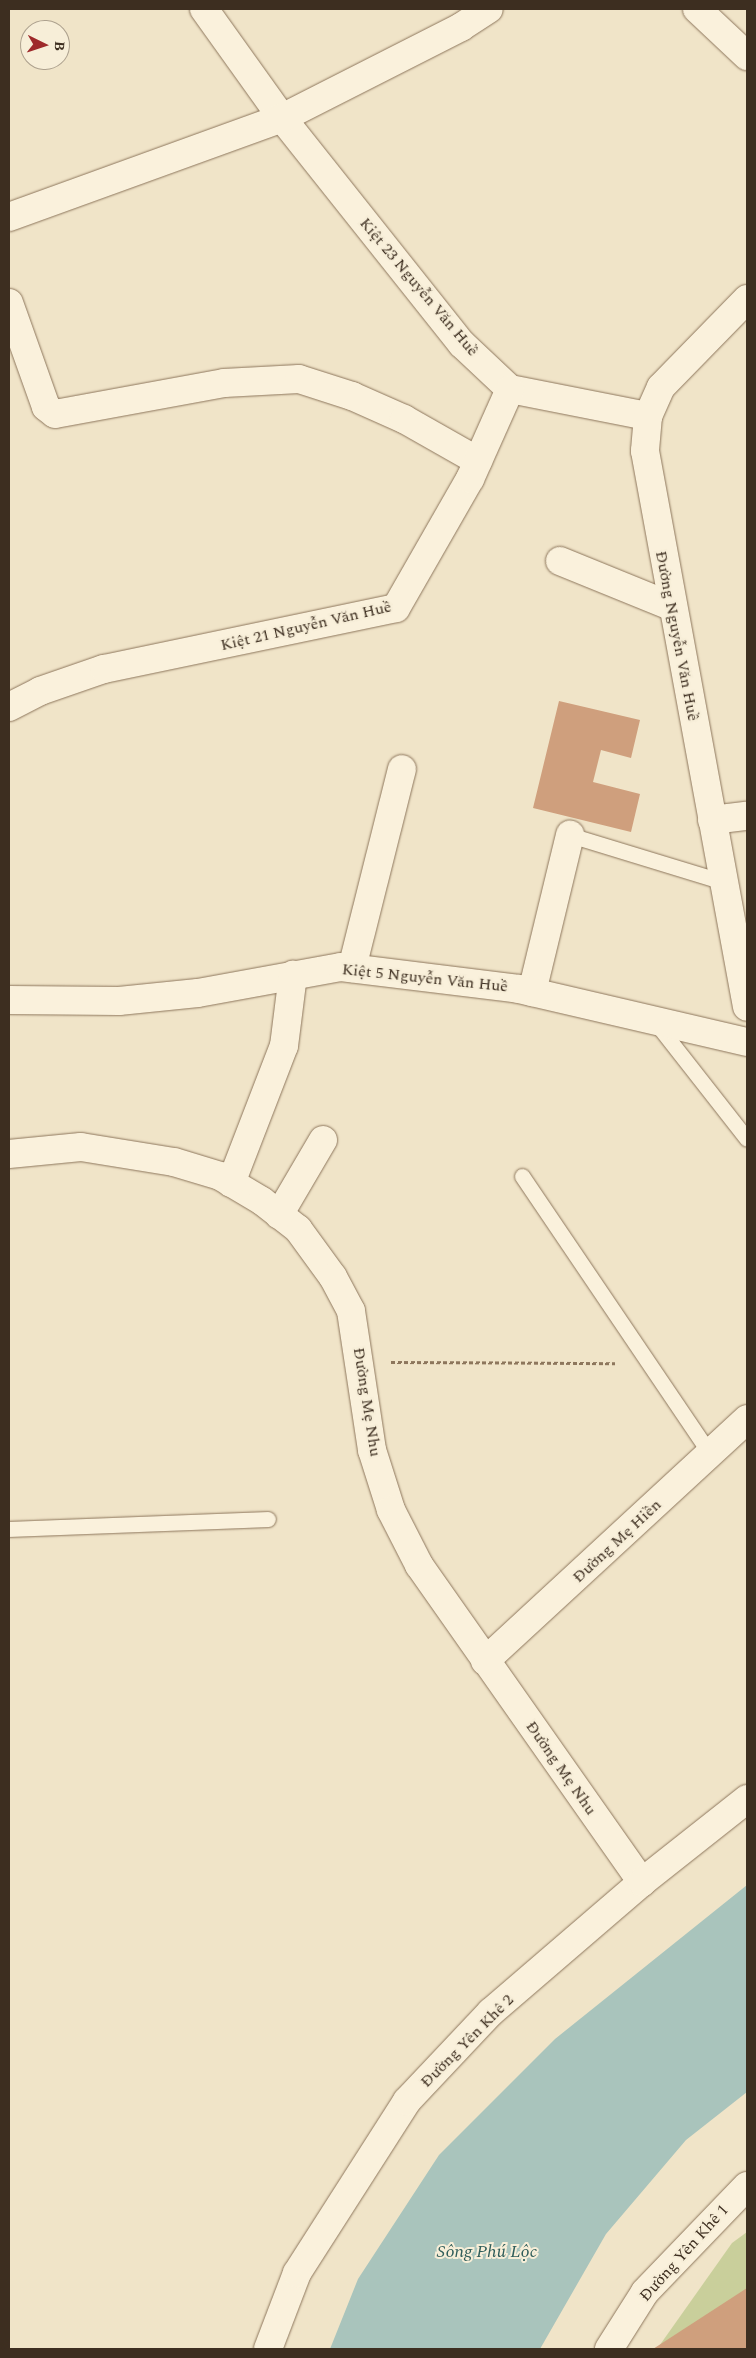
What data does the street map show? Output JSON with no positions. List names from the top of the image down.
{
  "streets": {
    "street": [
      "Kiệt 23 Nguyễn Văn Huề",
      "Kiệt 21 Nguyễn Văn Huề",
      "Đường Nguyễn Văn Huề",
      "Kiệt 5 Nguyễn Văn Huề",
      "Đường Mẹ Nhu",
      "Đường Mẹ Hiền",
      "Đường Yên Khê 2",
      "Đường Yên Khê 1"
    ]
  },
  "crossings": [
    ["Kiệt 23 Nguyễn Văn Huề", "Kiệt 21 Nguyễn Văn Huề"],
    ["Đường Mẹ Nhu", "Đường Mẹ Hiền"],
    ["Đường Mẹ Nhu", "Đường Yên Khê 2"]
  ],
  "water": ["Sông Phú Lộc"],
  "north": "right"
}
